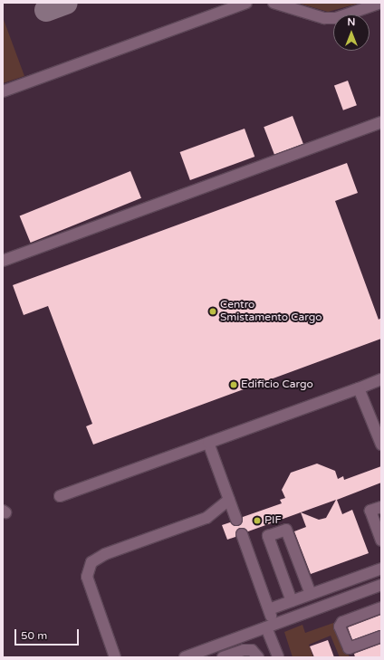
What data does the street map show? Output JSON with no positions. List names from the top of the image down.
{
  "places": ["Centro Smistamento Cargo", "Edificio Cargo", "PIF"],
  "scale_bar": "50 m",
  "north": "top"
}
